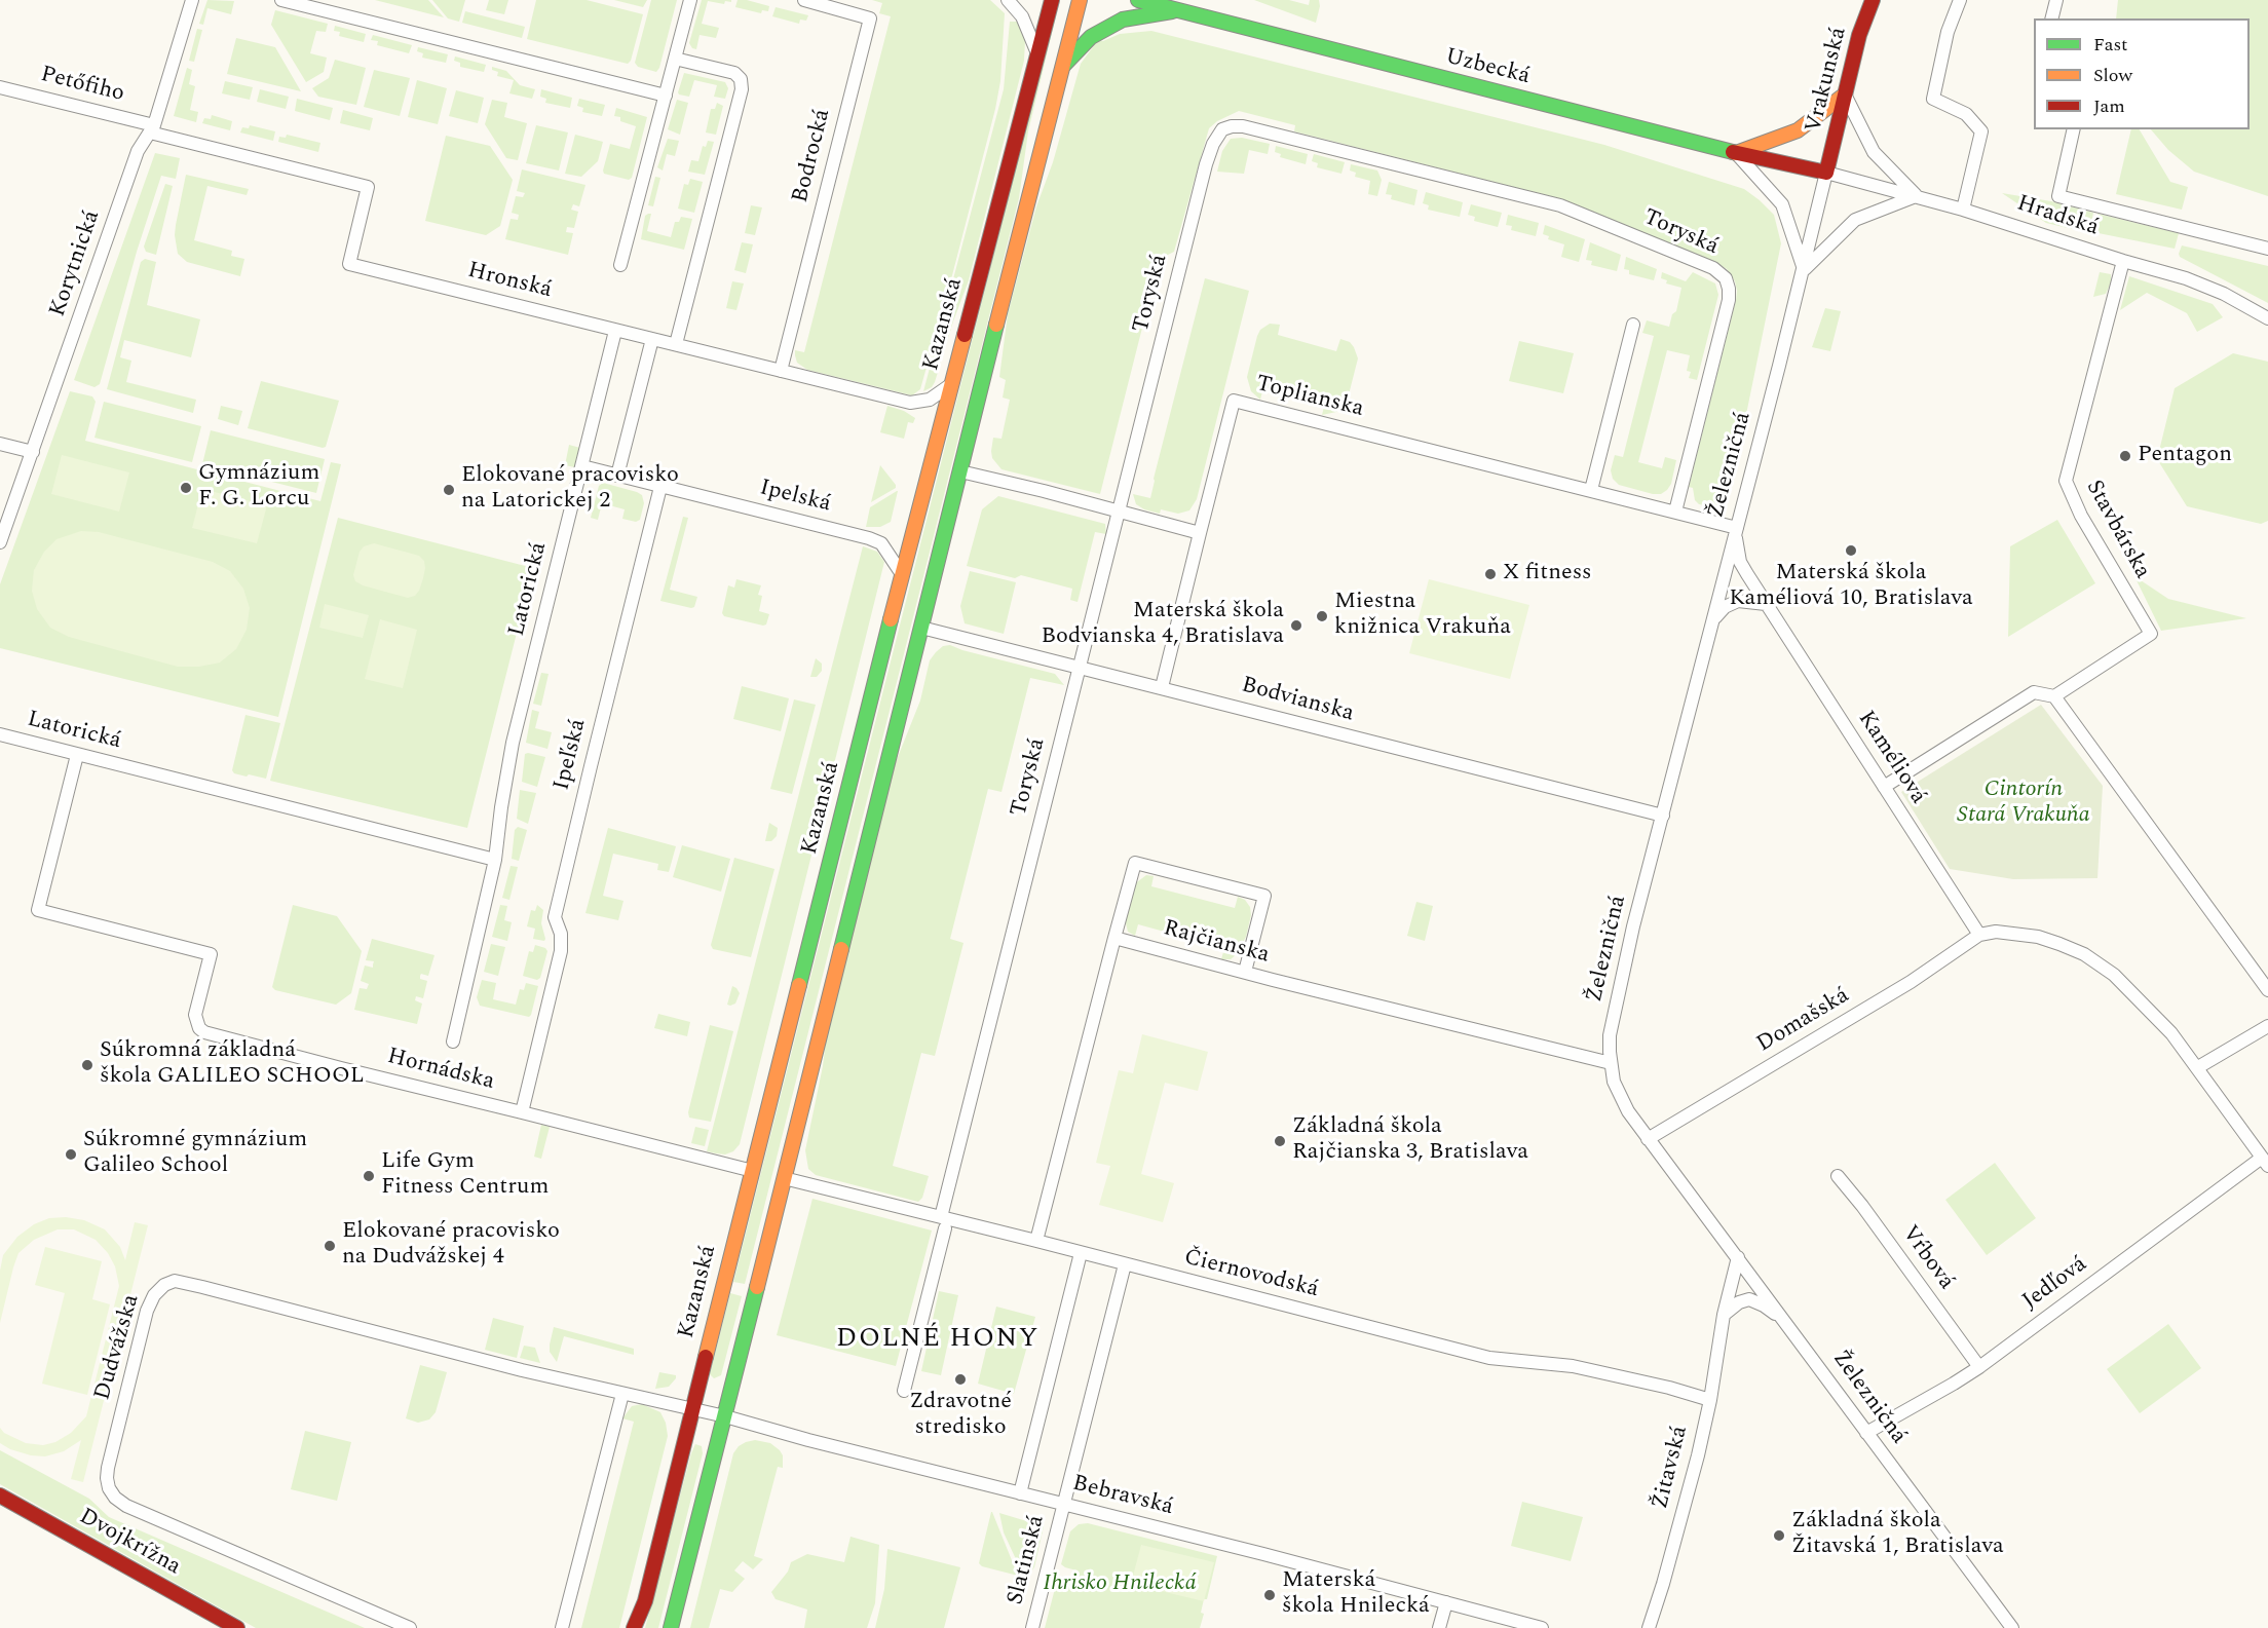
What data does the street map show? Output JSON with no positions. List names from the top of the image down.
{
  "streets": {
    "main road": [
      "Uzbecká",
      "Vrakunská",
      "Kazanská",
      "Dvojkrížna"
    ],
    "street": [
      "Petőfiho",
      "Bodrocká",
      "Hradská",
      "Toryská",
      "Korytnická",
      "Hronská",
      "Toplianska",
      "Železničná",
      "Ipelská",
      "Stavbárska",
      "Latorická",
      "Bodvianska",
      "Ipeľská",
      "Kaméliová",
      "Rajčianska",
      "Domašská",
      "Hornádska",
      "Vŕbová",
      "Čiernovodská",
      "Jedľová",
      "Dudvážska",
      "Žitavská",
      "Bebravská",
      "Slatinská"
    ]
  },
  "crossings": [
    ["Uzbecká", "Vrakunská"],
    ["Uzbecká", "Hradská"],
    ["Uzbecká", "Železničná"],
    ["Vrakunská", "Hradská"],
    ["Vrakunská", "Železničná"],
    ["Petőfiho", "Korytnická"],
    ["Petőfiho", "Hronská"],
    ["Bodrocká", "Hronská"],
    ["Hradská", "Železničná"],
    ["Hradská", "Stavbárska"],
    ["Toryská", "Toplianska"],
    ["Toryská", "Bodvianska"],
    ["Toryská", "Čiernovodská"],
    ["Korytnická", "Hronská"],
    ["Hronská", "Kazanská"],
    ["Hronská", "Latorická"],
    ["Kazanská", "Ipelská"],
    ["Kazanská", "Hornádska"],
    ["Kazanská", "Dudvážska"],
    ["Kazanská", "Bebravská"],
    ["Toplianska", "Železničná"],
    ["Toplianska", "Kaméliová"],
    ["Železničná", "Bodvianska"],
    ["Železničná", "Kaméliová"],
    ["Železničná", "Rajčianska"],
    ["Železničná", "Domašská"],
    ["Železničná", "Jedľová"],
    ["Železničná", "Žitavská"],
    ["Ipelská", "Ipeľská"],
    ["Latorická", "Hornádska"],
    ["Ipeľská", "Hornádska"],
    ["Kaméliová", "Domašská"],
    ["Vŕbová", "Jedľová"],
    ["Čiernovodská", "Žitavská"],
    ["Čiernovodská", "Slatinská"],
    ["Dudvážska", "Bebravská"],
    ["Bebravská", "Slatinská"]
  ],
  "districts": ["DOLNÉ HONY"],
  "parks": ["Cintorín Stará Vrakuňa", "Ihrisko Hnilecká"],
  "places": [
    "Pentagon",
    "Gymnázium F. G. Lorcu",
    "Elokované pracovisko na Latorickej 2",
    "Materská škola Kaméliová 10, Bratislava",
    "X fitness",
    "Miestna knižnica Vrakuňa",
    "Materská škola Bodvianska 4, Bratislava",
    "Súkromná základná škola GALILEO SCHOOL",
    "Základná škola Rajčianska 3, Bratislava",
    "Súkromné gymnázium Galileo School",
    "Life Gym Fitness Centrum",
    "Elokované pracovisko na Dudvážskej 4",
    "Zdravotné stredisko",
    "Základná škola Žitavská 1, Bratislava",
    "Materská škola Hnilecká"
  ],
  "legend": ["Fast", "Slow", "Jam"]
}
